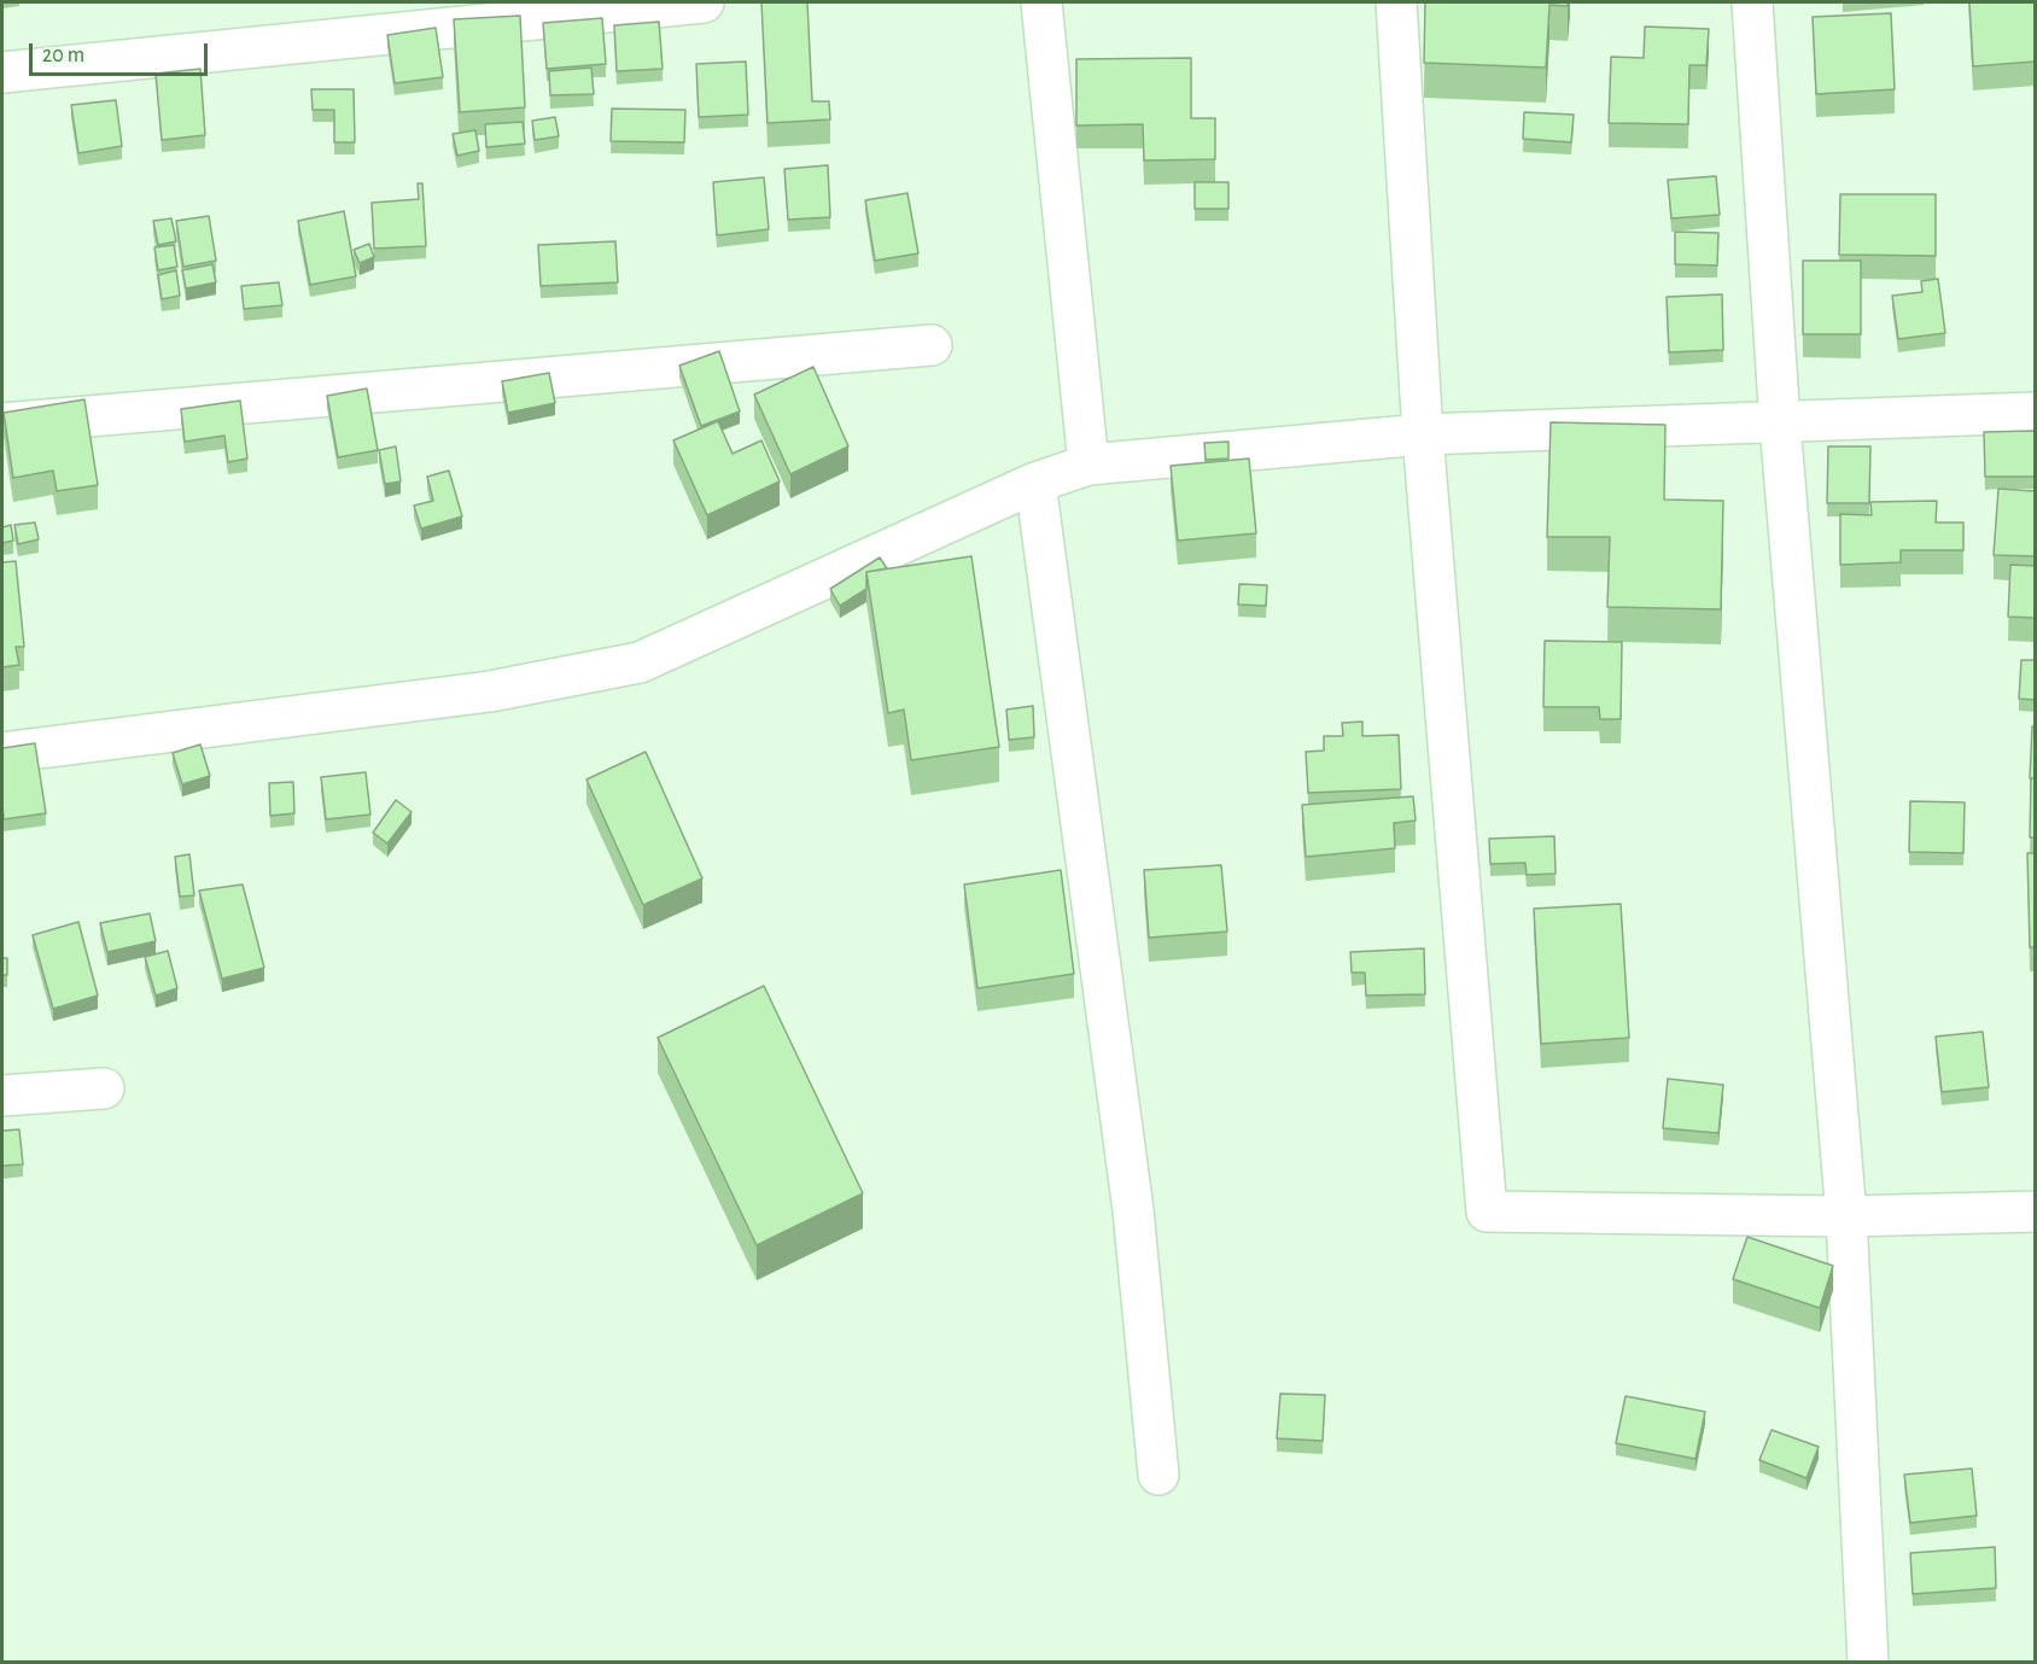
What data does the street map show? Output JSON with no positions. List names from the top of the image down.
{
  "scale_bar": "20 m"
}
